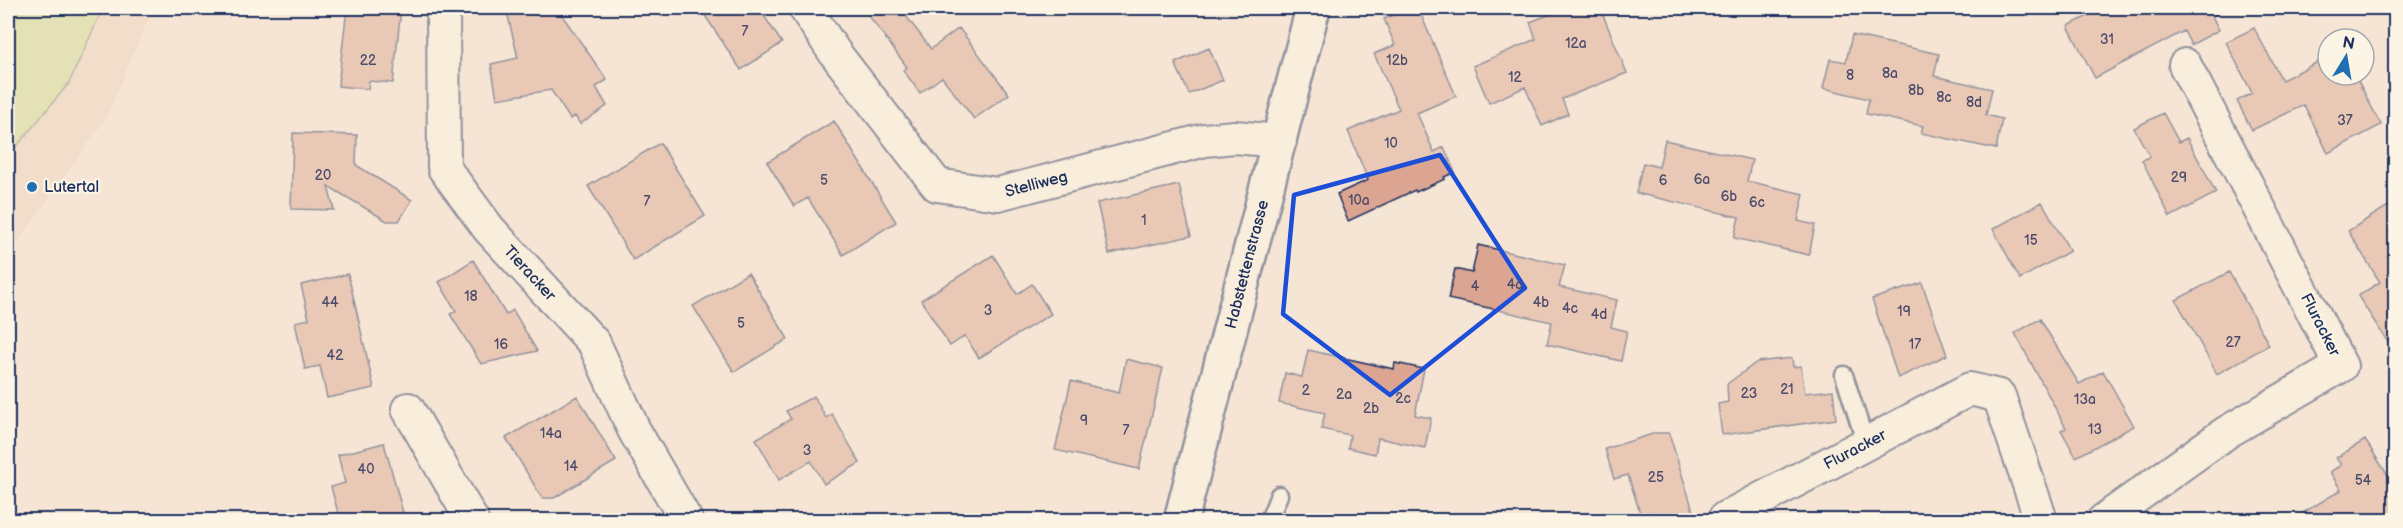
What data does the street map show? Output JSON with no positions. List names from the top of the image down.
{
  "streets": {
    "street": [
      "Stelliweg",
      "Habstettenstrasse",
      "Tieracker",
      "Fluracker"
    ]
  },
  "crossings": [
    ["Stelliweg", "Habstettenstrasse"]
  ],
  "places": ["Lutertal"],
  "house_numbers": [
    "7",
    "31",
    "12a",
    "22",
    "12b",
    "8a",
    "8",
    "12",
    "8b",
    "8c",
    "8d",
    "37",
    "10",
    "20",
    "29",
    "6a",
    "5",
    "6",
    "6b",
    "10a",
    "7",
    "6c",
    "1",
    "15",
    "4a",
    "4",
    "18",
    "44",
    "4b",
    "4c",
    "3",
    "19",
    "4d",
    "5",
    "27",
    "16",
    "17",
    "42",
    "21",
    "2",
    "23",
    "2a",
    "2c",
    "13a",
    "2b",
    "9",
    "13",
    "7",
    "14a",
    "3",
    "14",
    "40",
    "25",
    "54"
  ],
  "north": "top"
}
